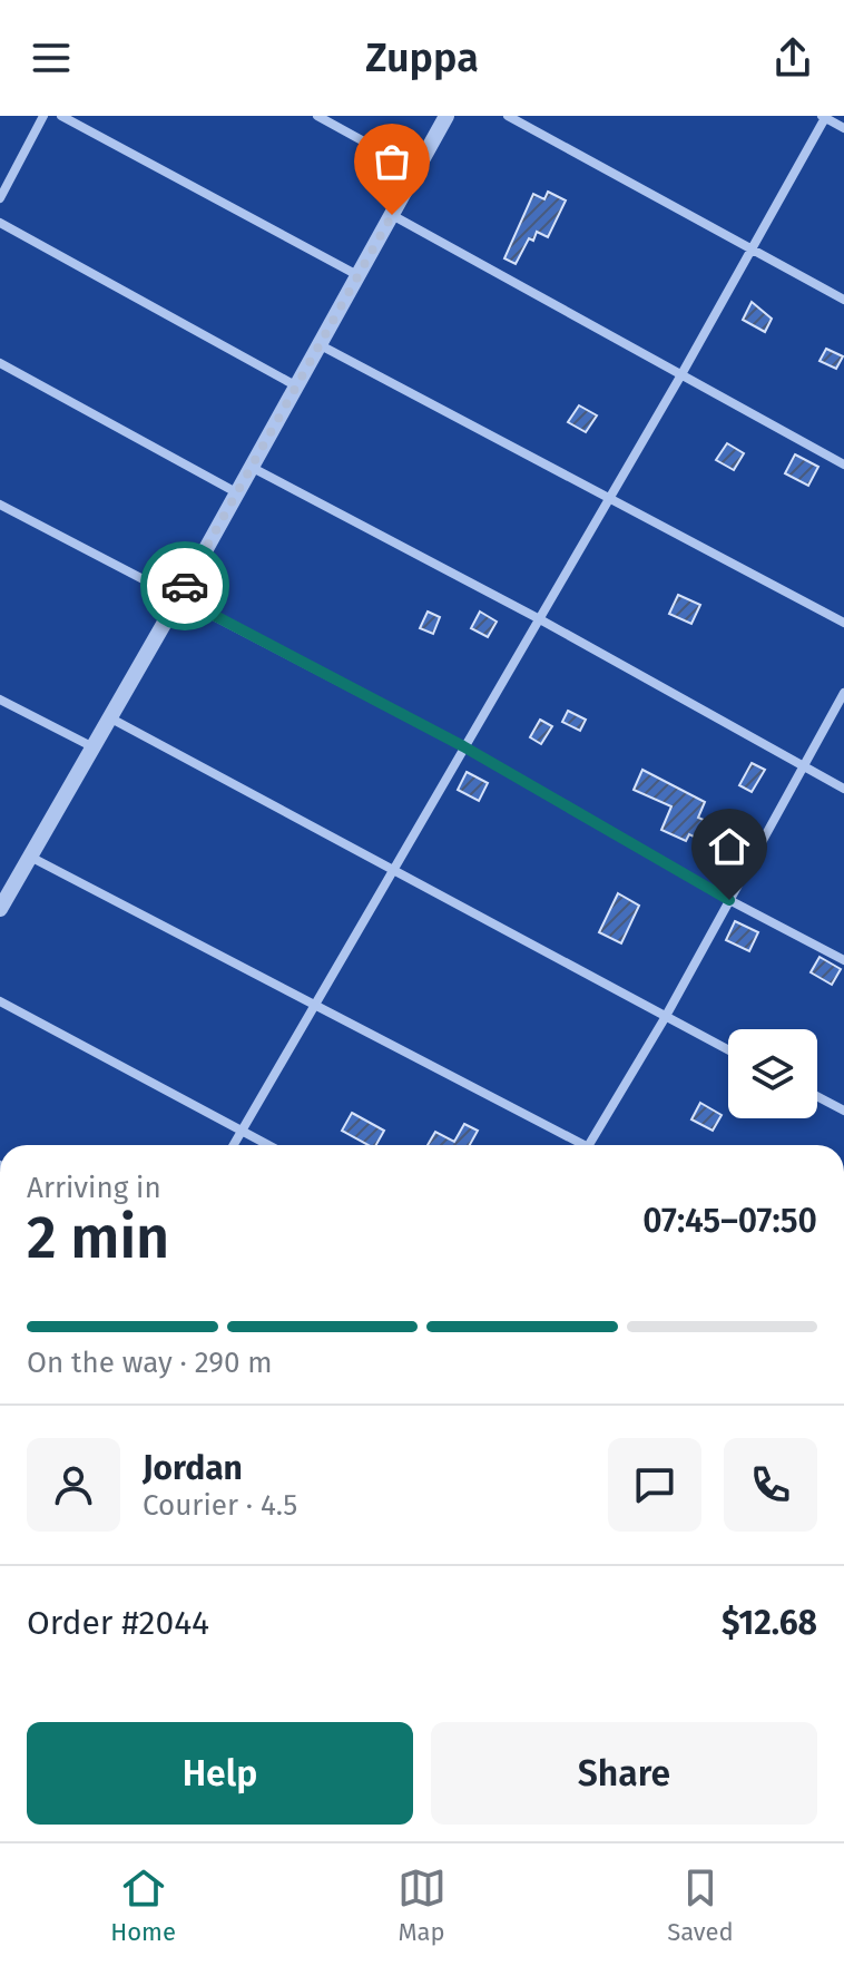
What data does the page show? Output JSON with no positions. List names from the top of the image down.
{
  "page": {
    "header": "Zuppa",
    "heading": ["2 min", "Arriving in", "07:45–07:50"],
    "panel": [
      "Jordan",
      "Courier · 4.5",
      "Order #2044",
      "$12.68"
    ],
    "bar": "On the way · 290 m",
    "buttons": ["Help", "Share"],
    "tabs": ["Home", "Map", "Saved"]
  }
}
